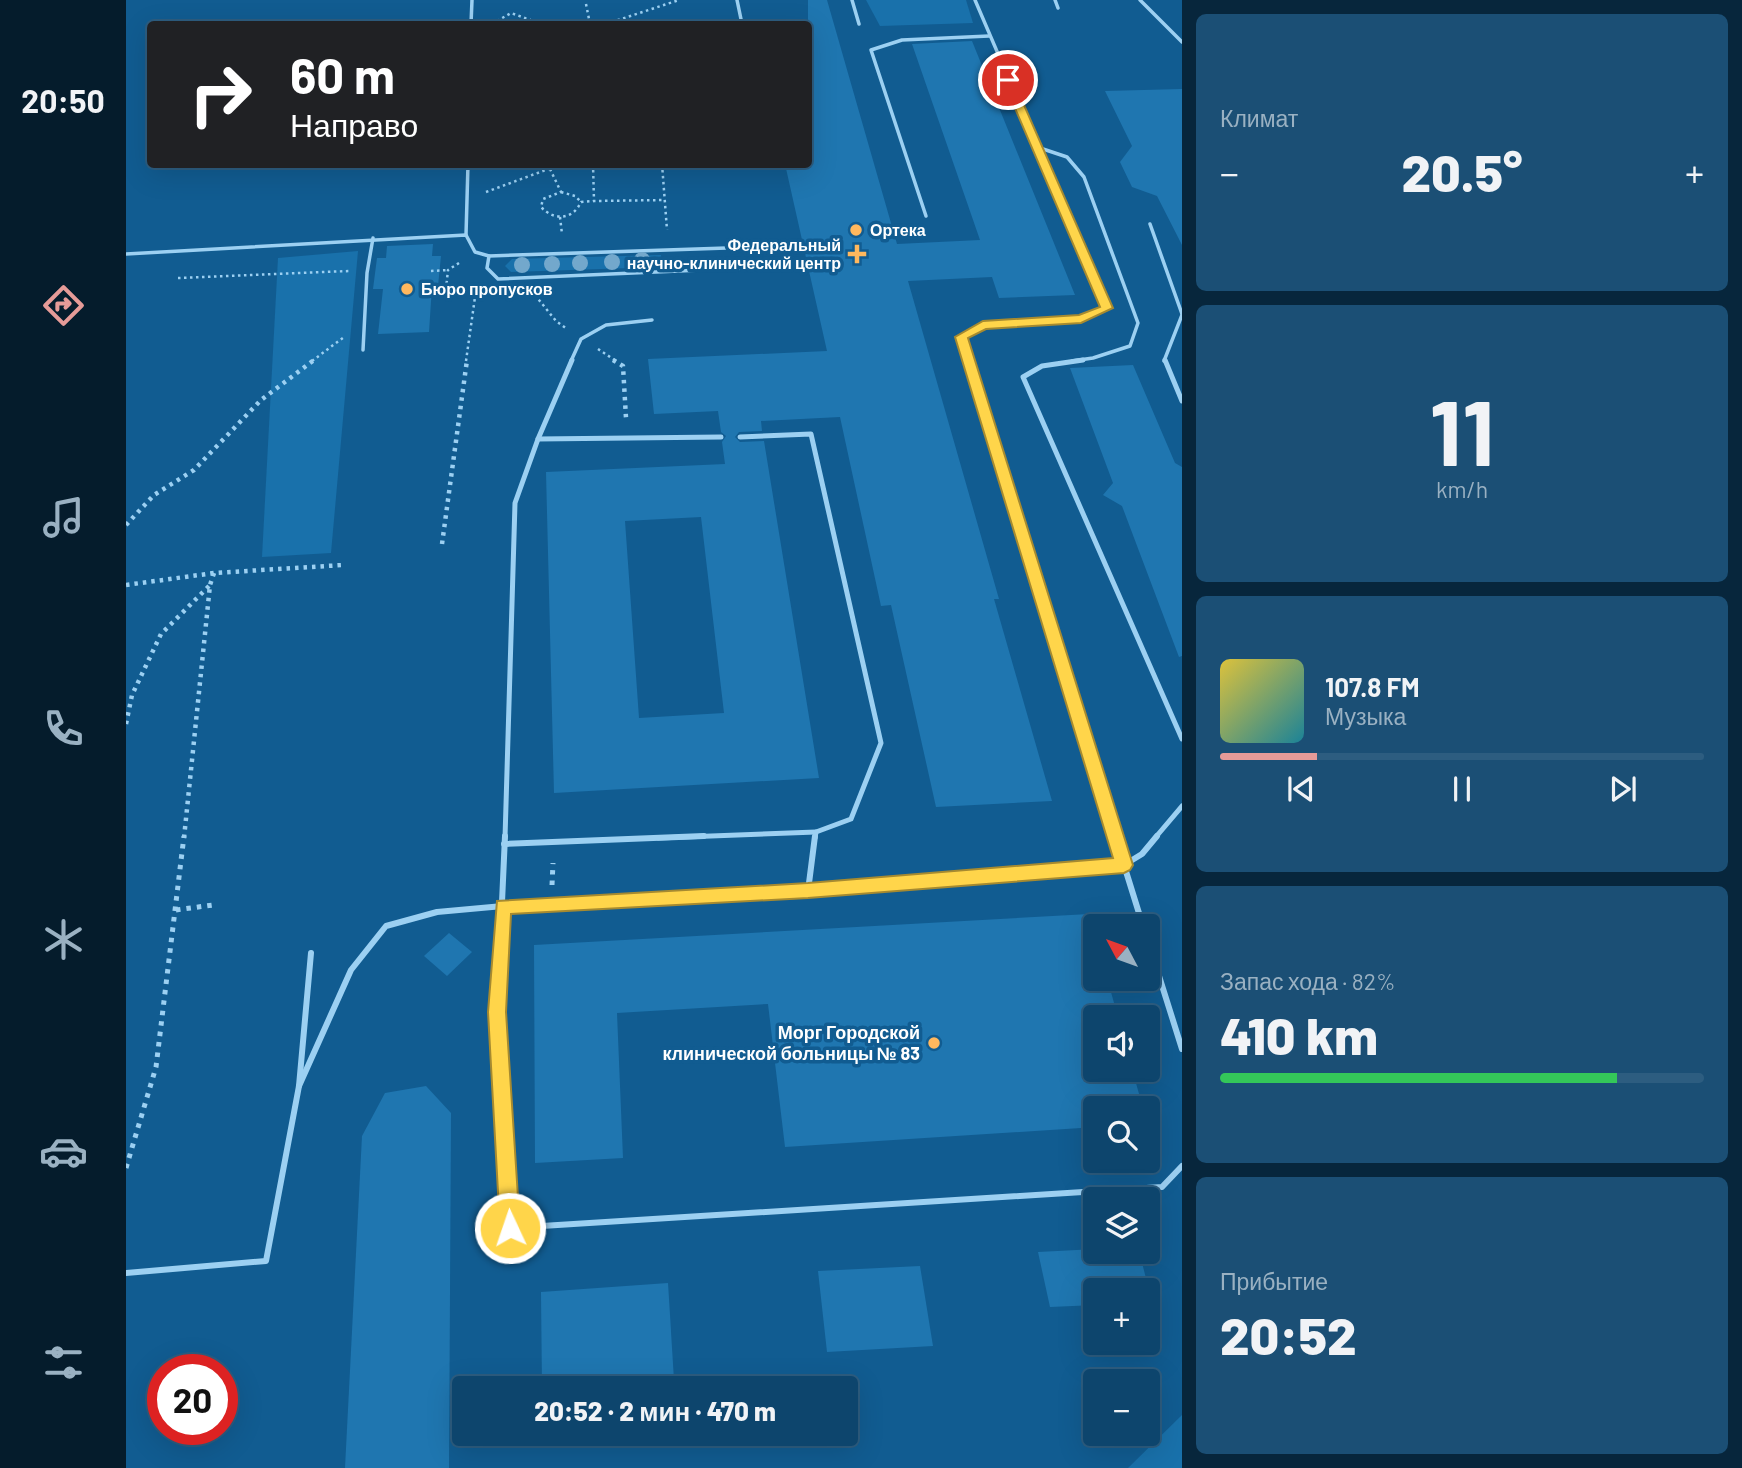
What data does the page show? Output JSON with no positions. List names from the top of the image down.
{
  "places": {
    "other": ["Ортека", "Бюро пропусков", "Морг Городской клинической больницы № 83"],
    "health": ["Федеральный научно-клинический центр"]
  },
  "north": "top left",
  "page": {
    "tabs": "20:50",
    "tile": [
      "Климат",
      ["11", "km/h"],
      ["Запас хода · 82%", "410 km"],
      ["Прибытие", "20:52"]
    ],
    "turn": ["60 m", "Направо"],
    "heat": ["−", "20.5°", "+"],
    "song": ["107.8 FM", "Музыка"],
    "map_buttons": ["+", "−"],
    "limit": "20",
    "trip": "20:52 · 2 мин · 470 m"
  }
}
